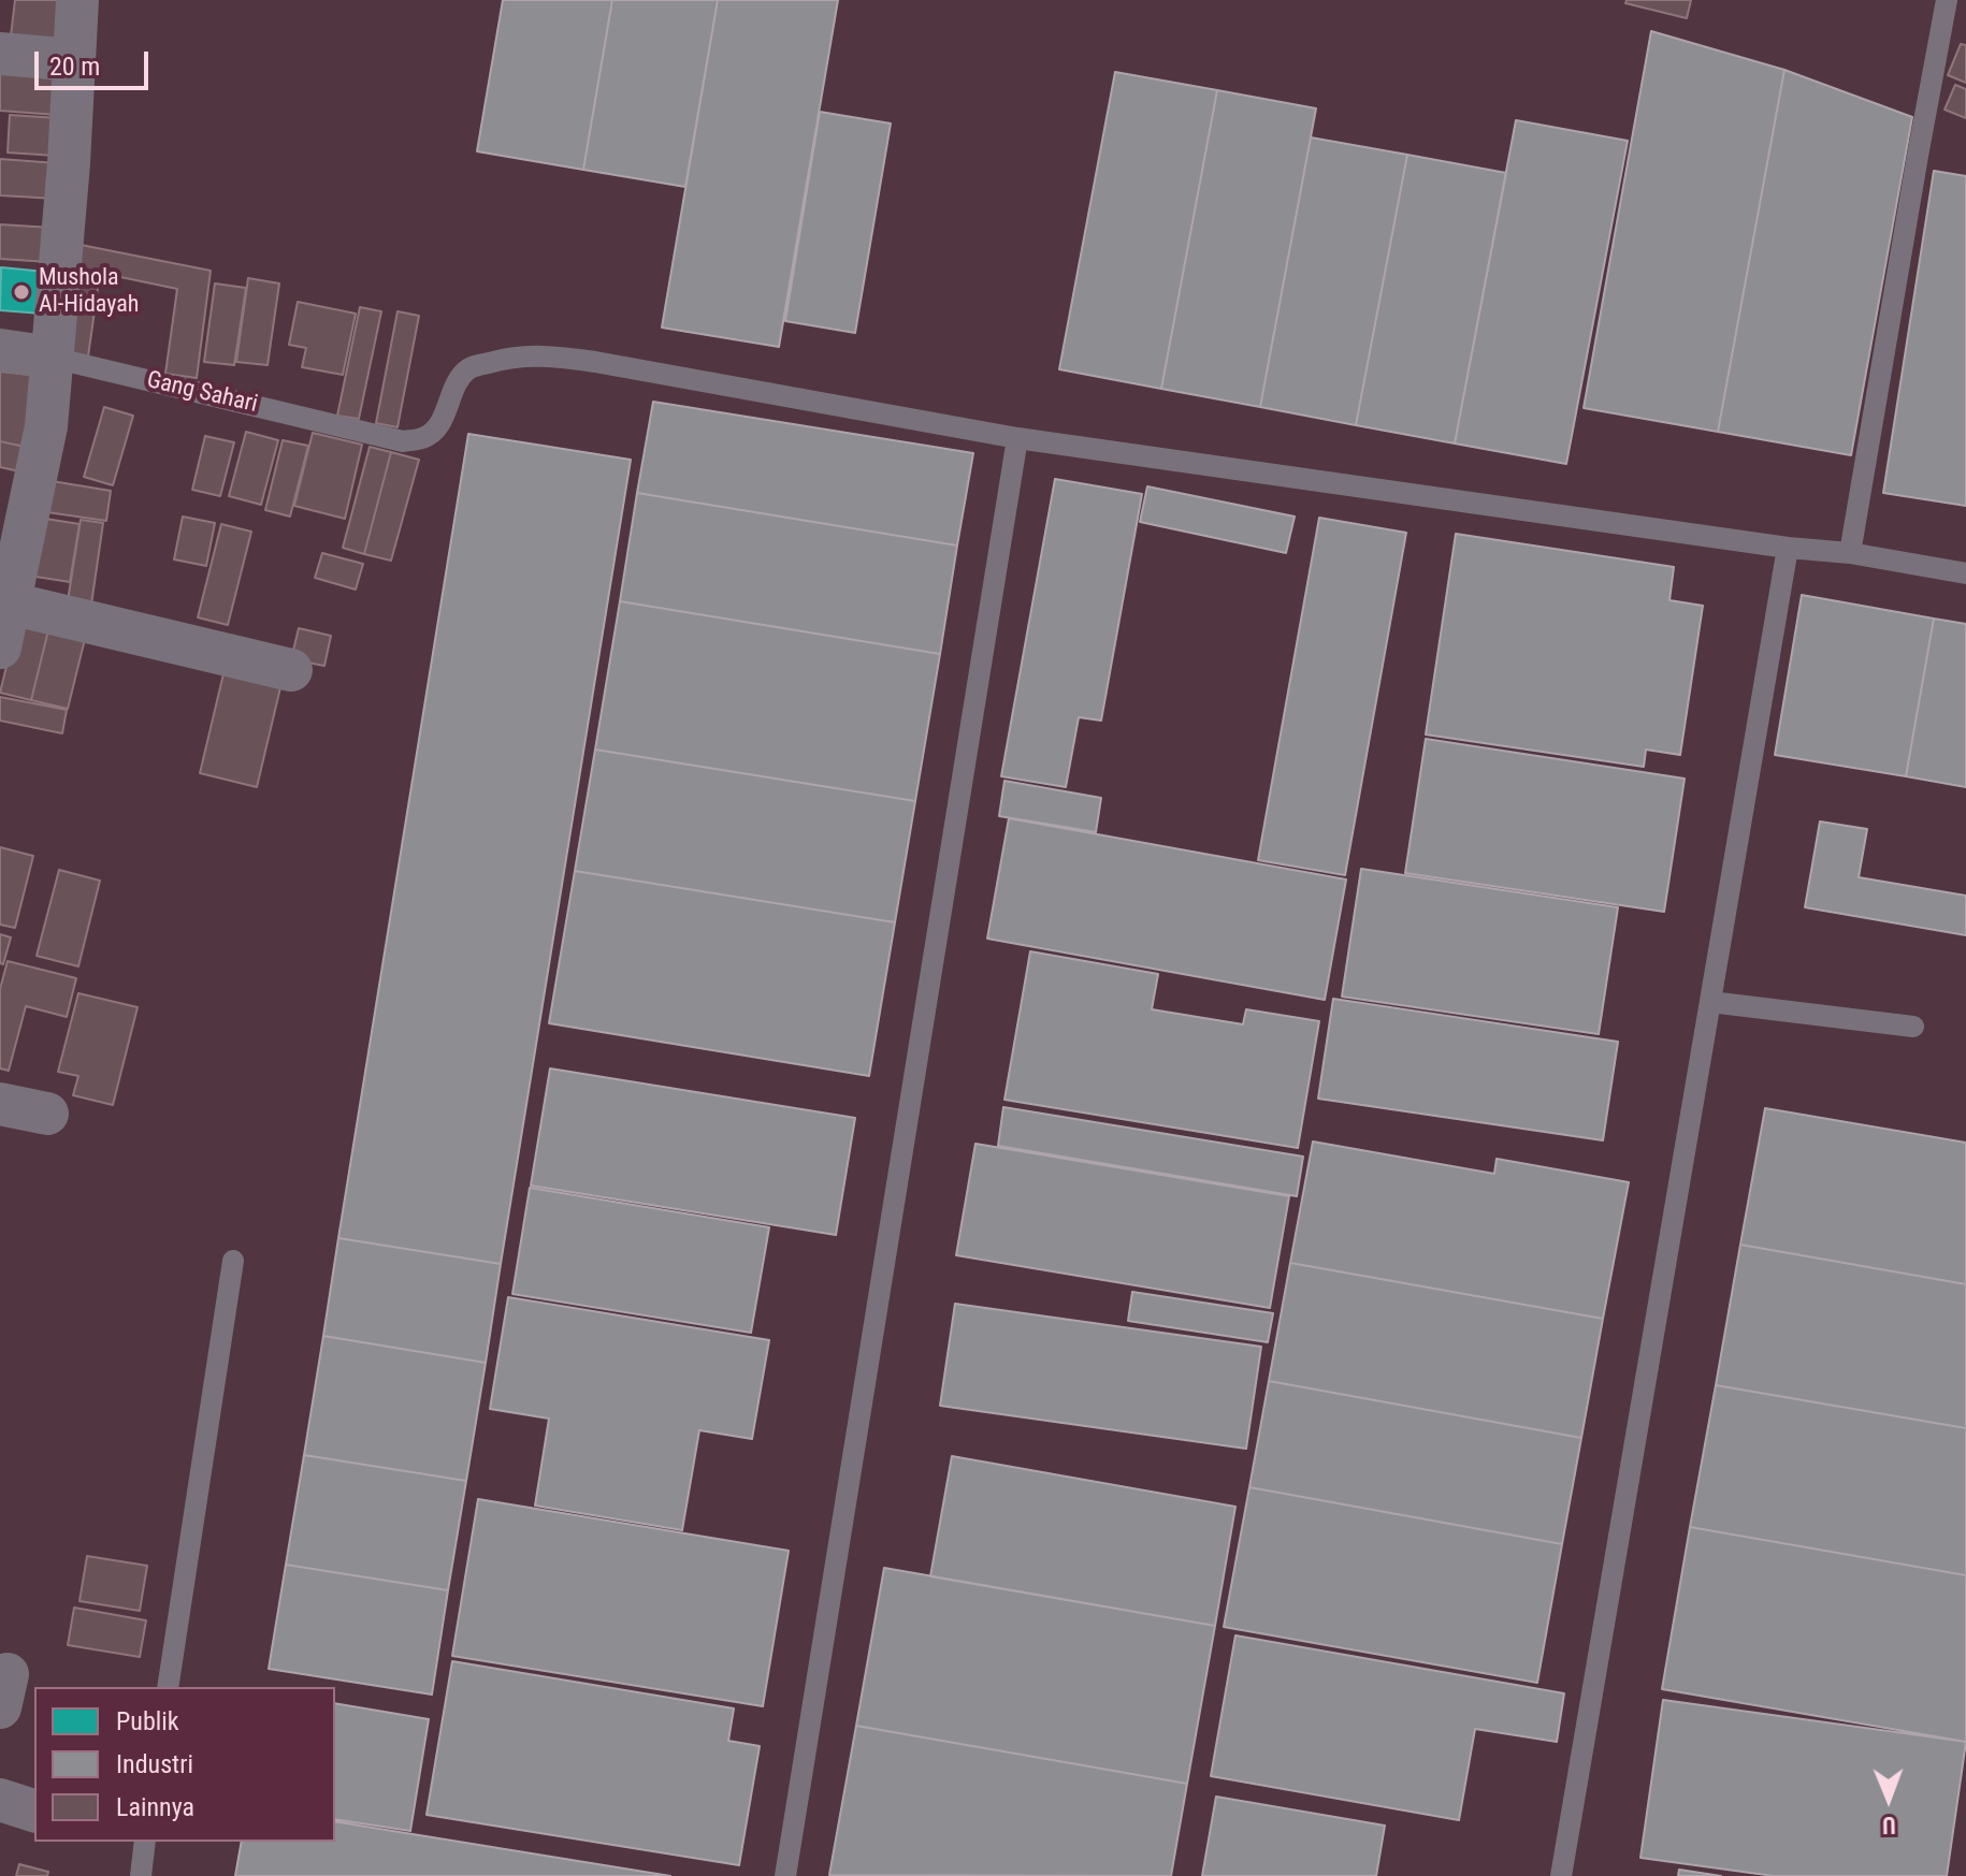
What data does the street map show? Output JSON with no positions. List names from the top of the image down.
{
  "streets": {
    "street": ["Gang Sahari"]
  },
  "places": ["Mushola Al-Hidayah"],
  "legend": ["Publik", "Industri", "Lainnya"],
  "scale_bar": "20 m",
  "north": "bottom"
}
